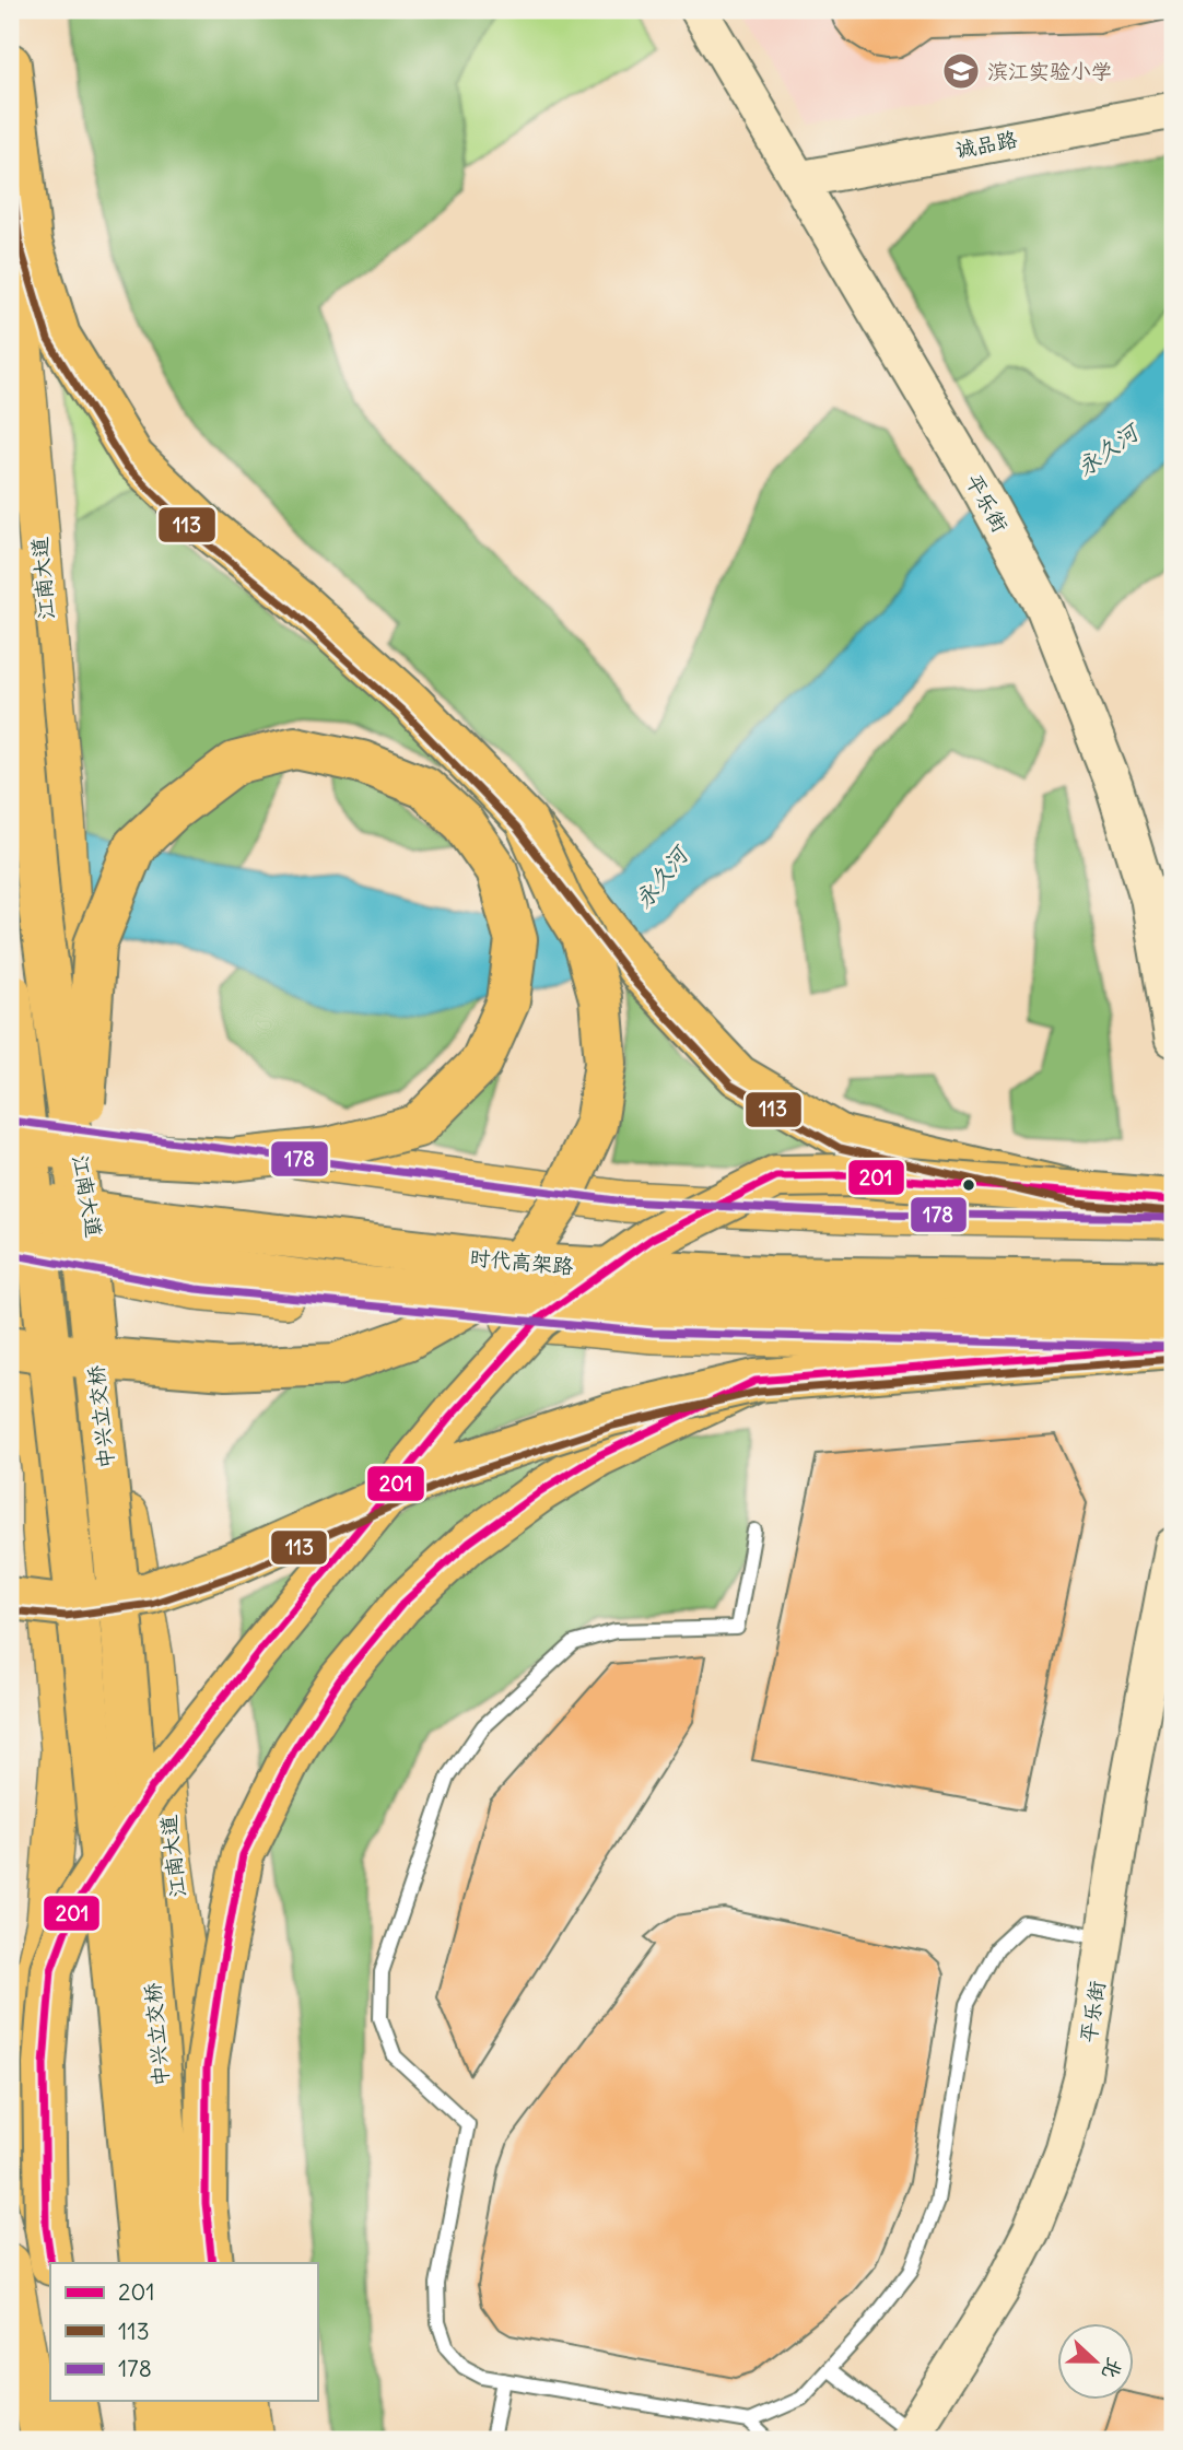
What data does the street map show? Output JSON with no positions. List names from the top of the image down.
{
  "streets": {
    "highway": ["时代高架路", "中兴立交桥"],
    "main road": ["江南大道"],
    "street": ["诚品路", "平乐街"]
  },
  "crossings": [
    ["诚品路", "平乐街"]
  ],
  "water": ["永久河"],
  "places": {
    "school or university": ["滨江实验小学"]
  },
  "lines": ["transit line 113", "transit line 178", "transit line 201"],
  "legend": ["201", "113", "178"],
  "north": "right"
}
